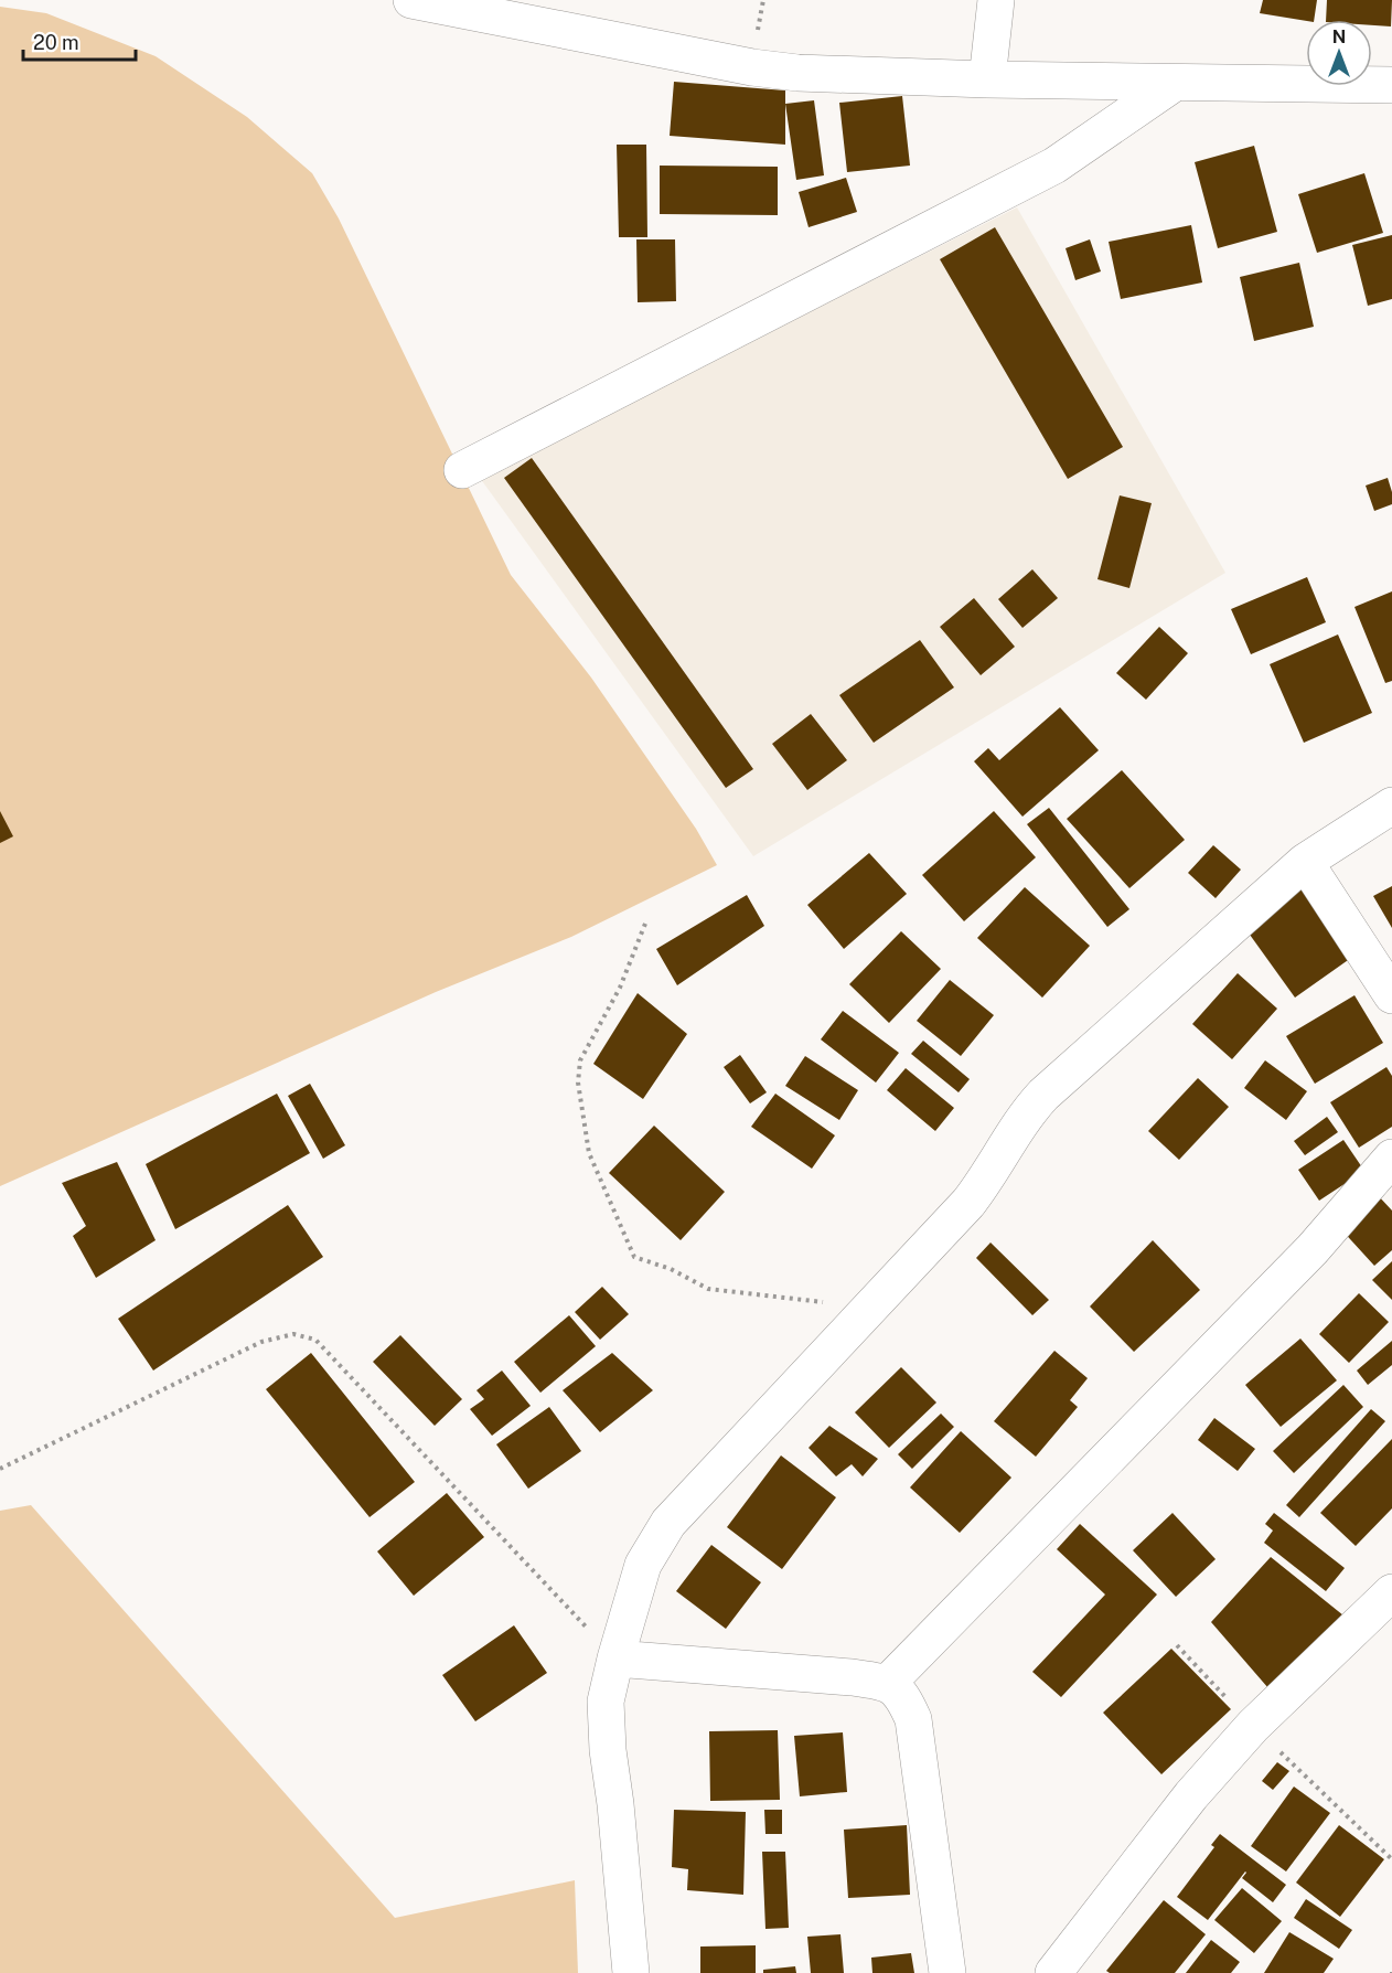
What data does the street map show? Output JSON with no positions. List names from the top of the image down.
{
  "scale_bar": "20 m",
  "north": "top"
}
